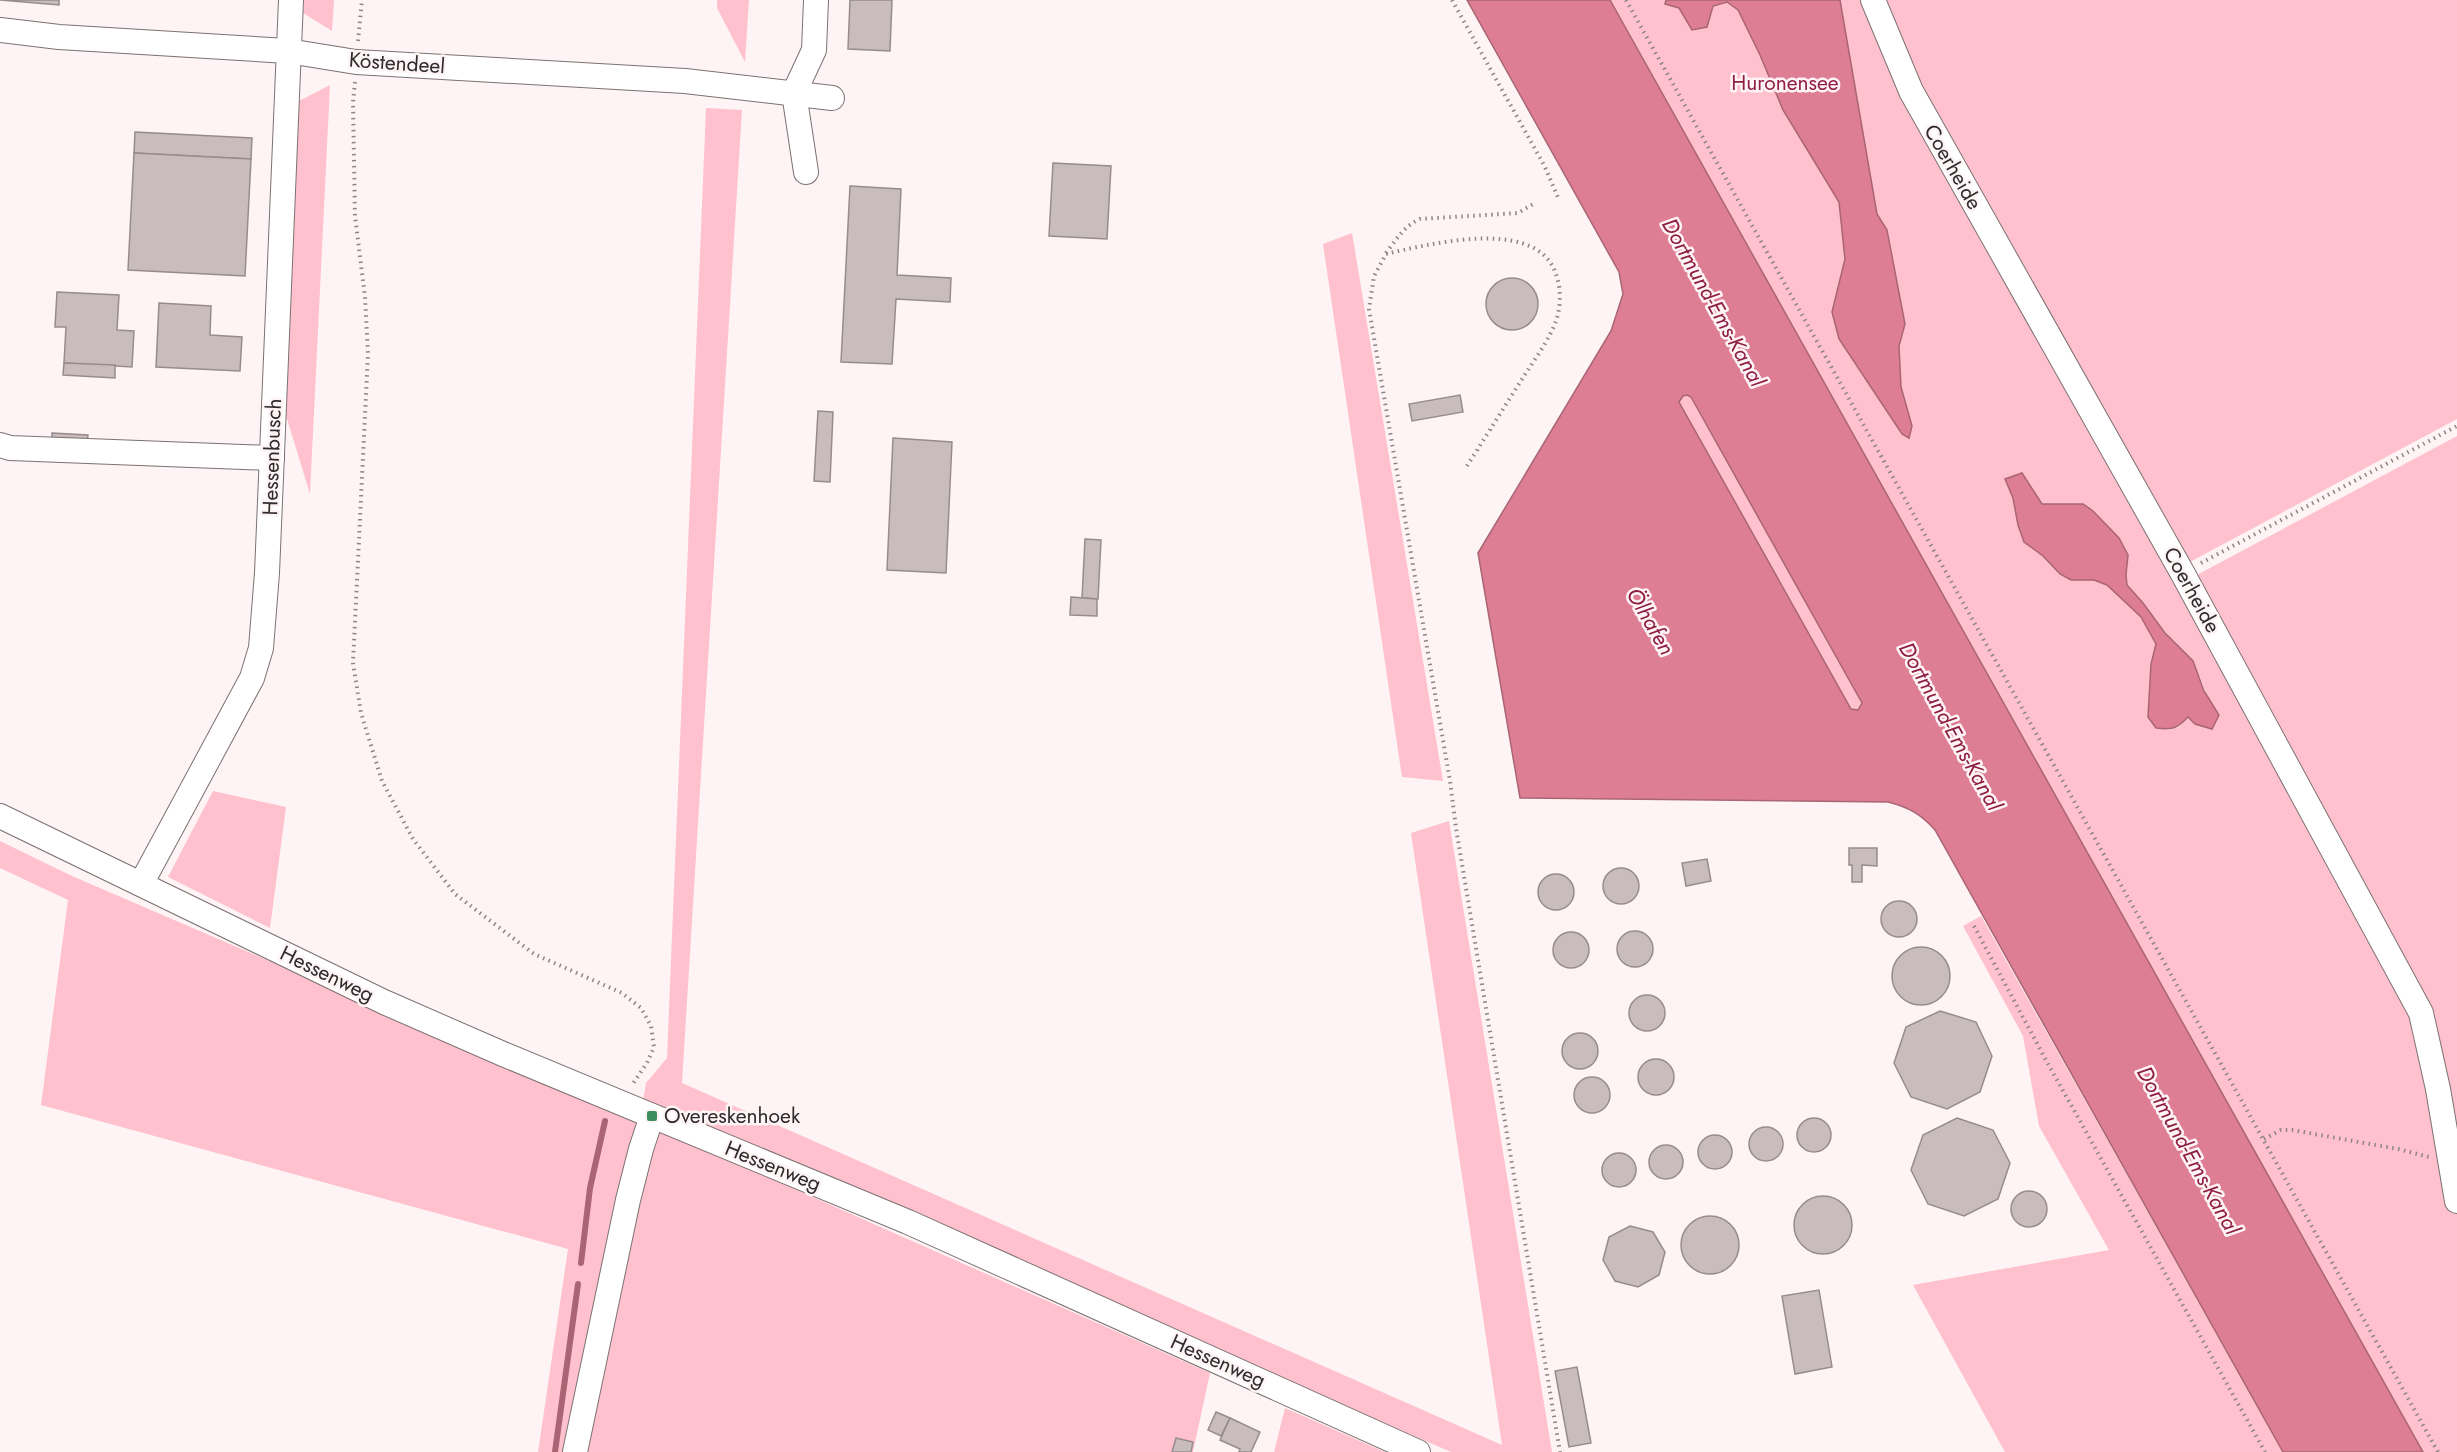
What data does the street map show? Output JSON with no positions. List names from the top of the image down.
{
  "streets": {
    "street": [
      "Köstendeel",
      "Coerheide",
      "Hessenbusch",
      "Hessenweg"
    ]
  },
  "crossings": [
    ["Köstendeel", "Hessenbusch"],
    ["Hessenbusch", "Hessenweg"]
  ],
  "water": ["Dortmund-Ems-Kanal", "Ölhafen"],
  "parks": ["Huronensee"],
  "places": {
    "transit": ["Overeskenhoek"]
  }
}
